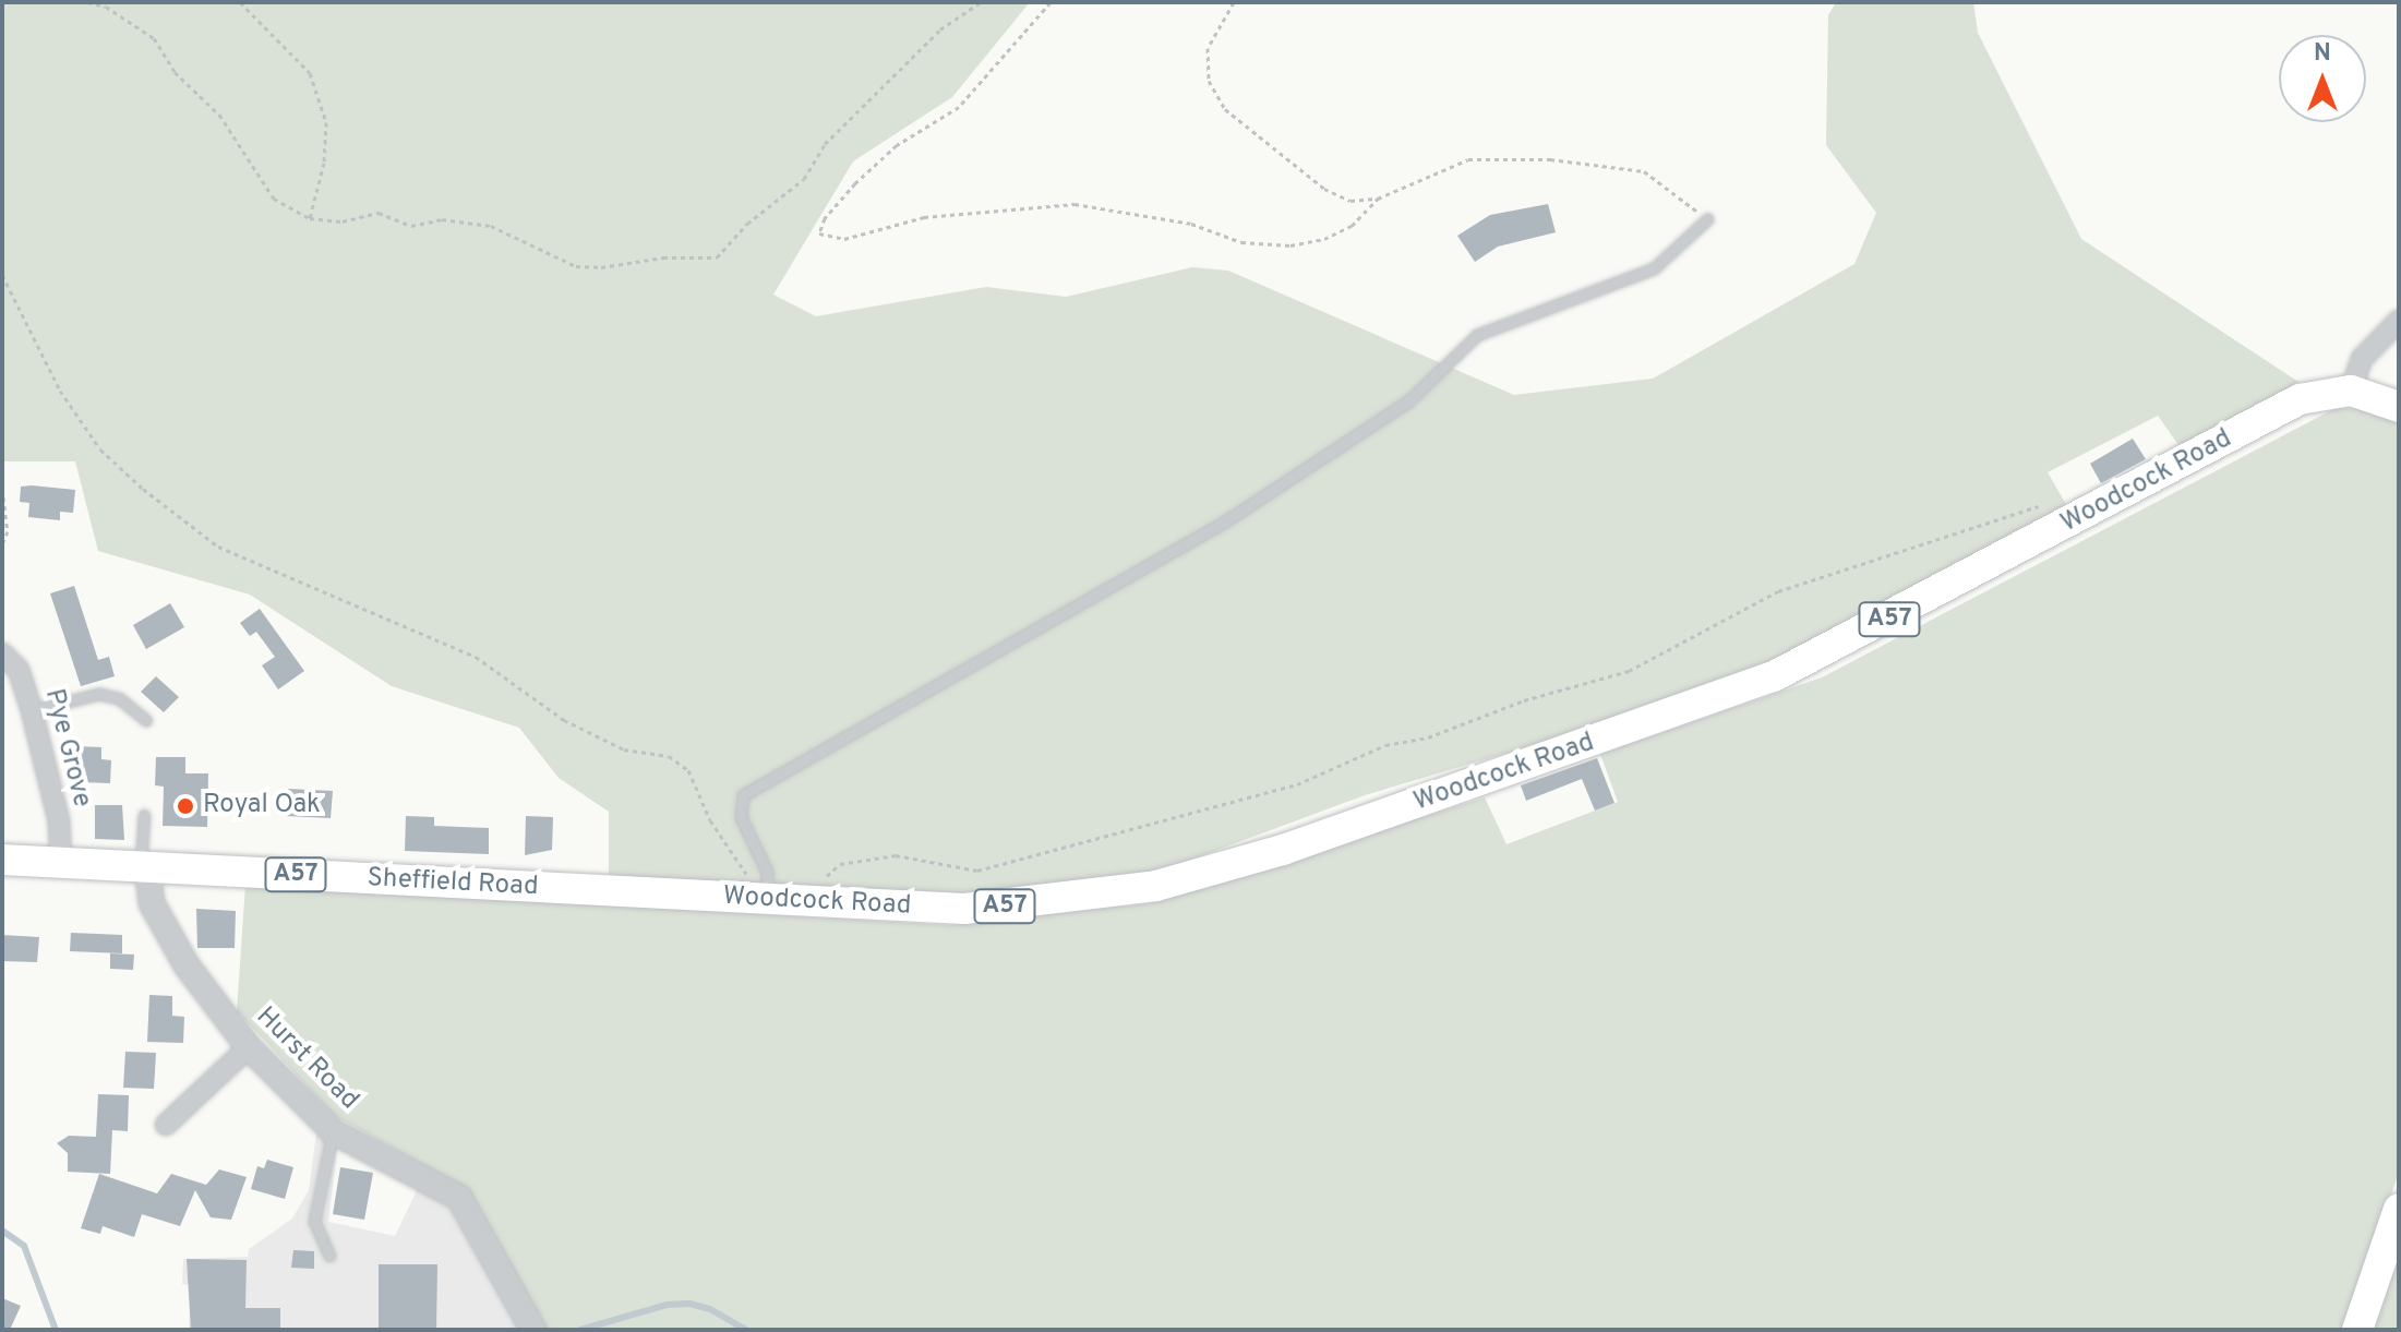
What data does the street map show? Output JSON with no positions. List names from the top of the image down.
{
  "streets": {
    "main road": ["Woodcock Road", "A57", "Sheffield Road"],
    "street": ["Pye Grove", "Hurst Road"]
  },
  "crossings": [
    ["Woodcock Road", "A57"],
    ["Woodcock Road", "Sheffield Road"],
    ["Pye Grove", "Sheffield Road"],
    ["Sheffield Road", "Hurst Road"]
  ],
  "places": ["Royal Oak"],
  "north": "top"
}
